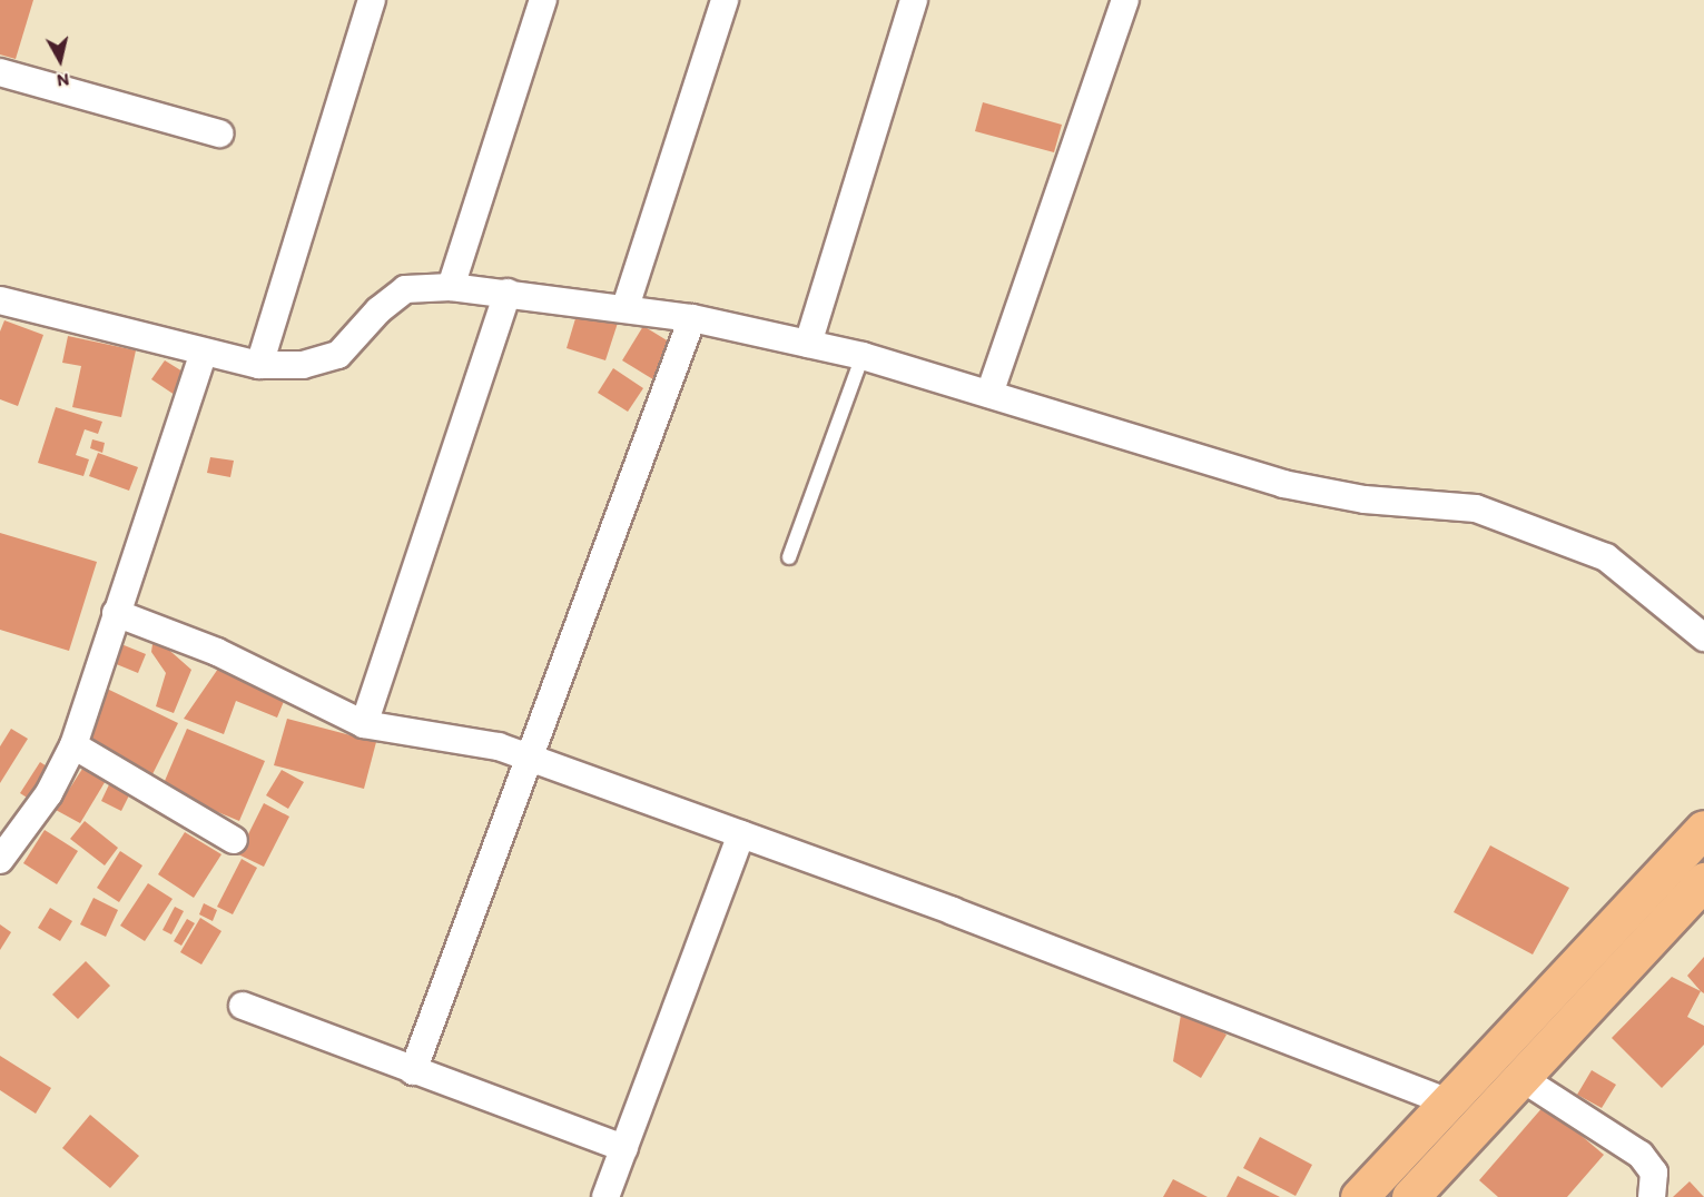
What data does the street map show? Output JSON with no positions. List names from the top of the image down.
{
  "north": "bottom"
}
